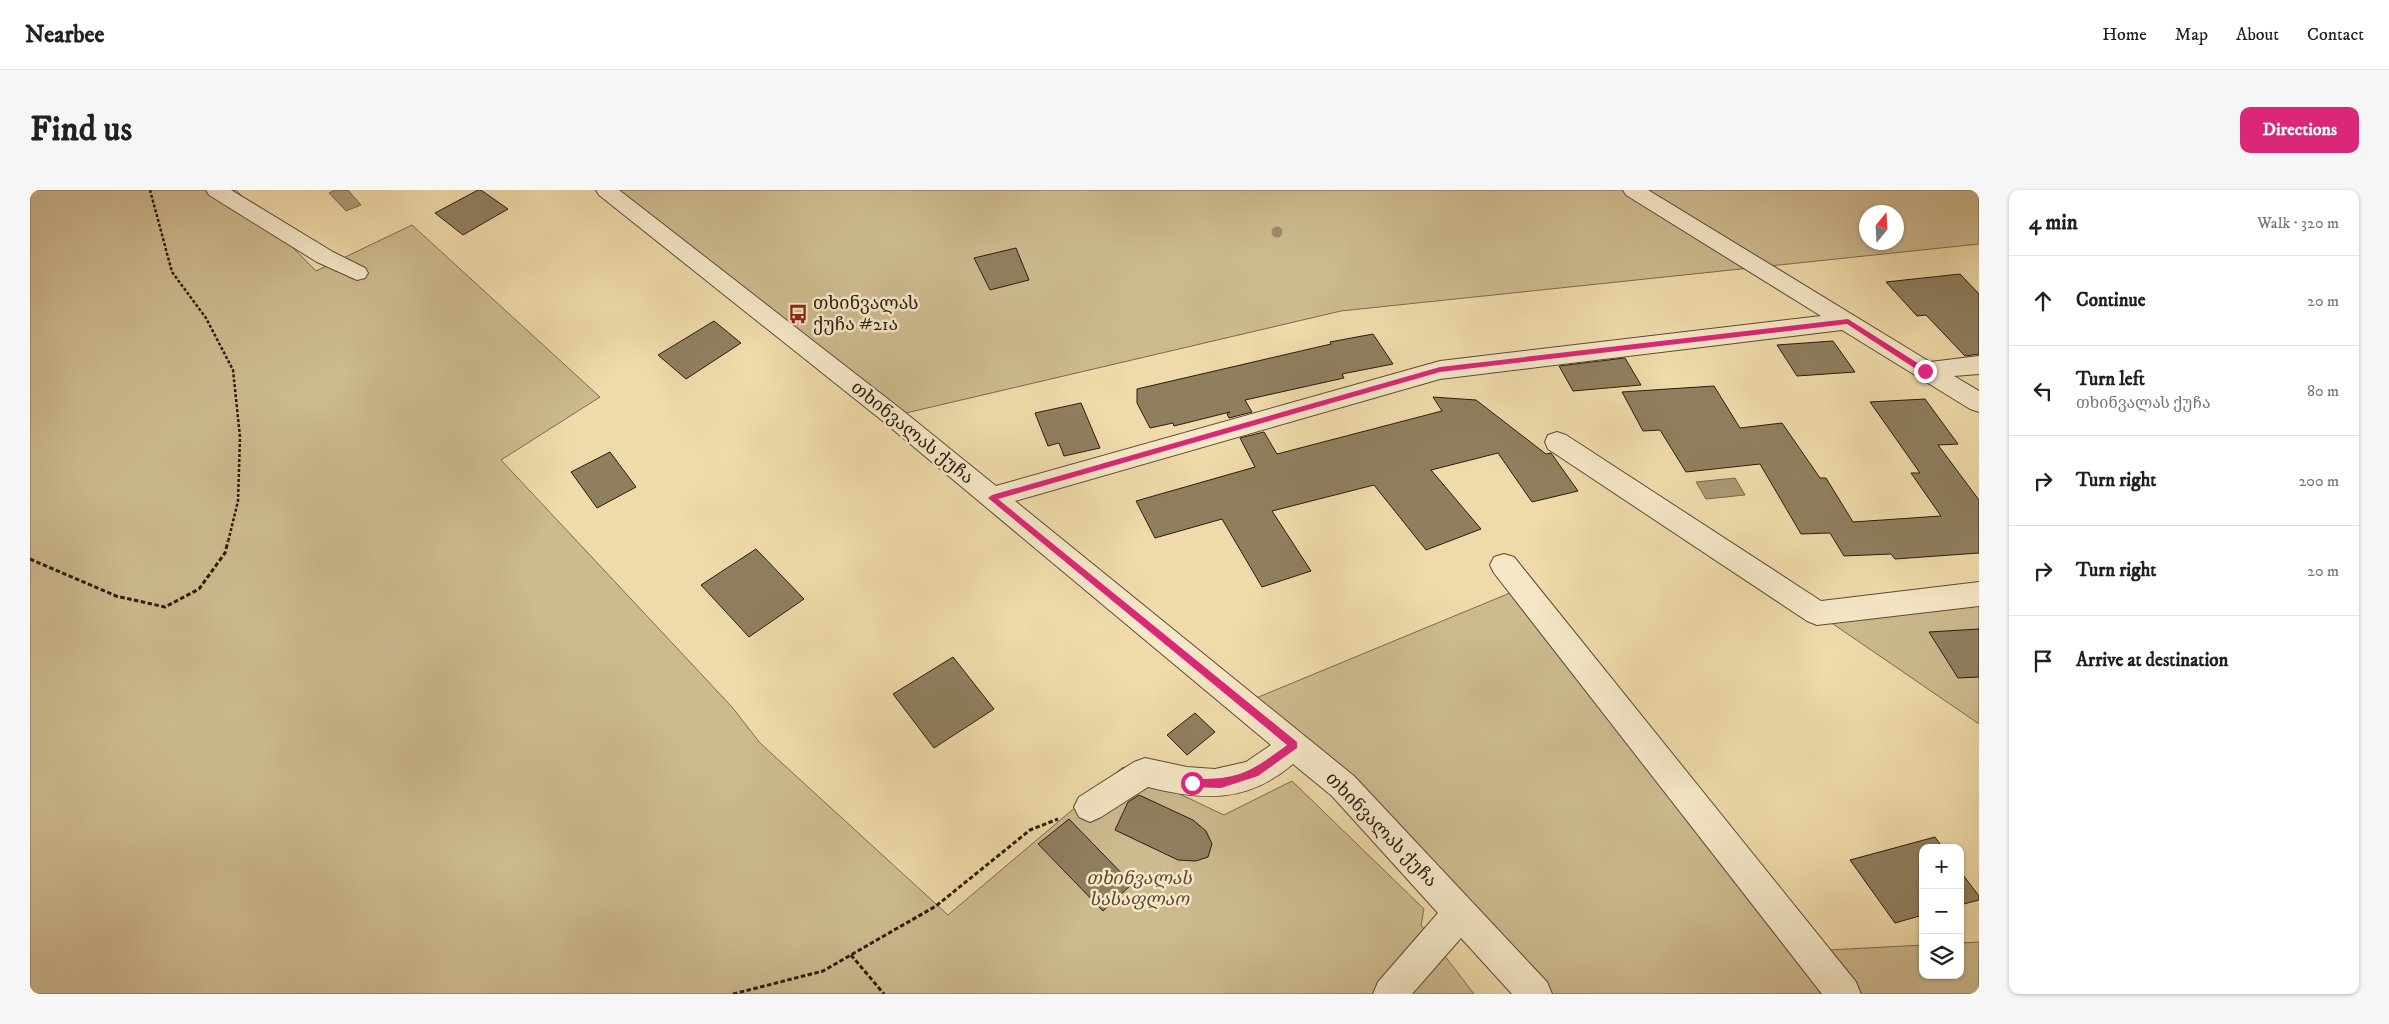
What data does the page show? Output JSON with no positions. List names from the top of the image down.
{
  "streets": {
    "street": ["თხინვალას ქუჩა"]
  },
  "parks": ["თხინვალას სასაფლაო"],
  "places": {
    "bus stop": ["თხინვალას ქუჩა #21ა"]
  },
  "north": "top",
  "page": {
    "header": "Nearbee",
    "nav": [
      "Home",
      "Map",
      "About",
      "Contact"
    ],
    "buttons": "Directions",
    "title": "Find us",
    "heading": ["4 min", "Walk · 320 m"],
    "list": [
      ["Continue", "20 m"],
      ["Turn left", "თხინვალას ქუჩა", "80 m"],
      ["Turn right", "200 m"],
      ["Turn right", "20 m"],
      "Arrive at destination"
    ],
    "map_buttons": ["+", "−"]
  }
}
